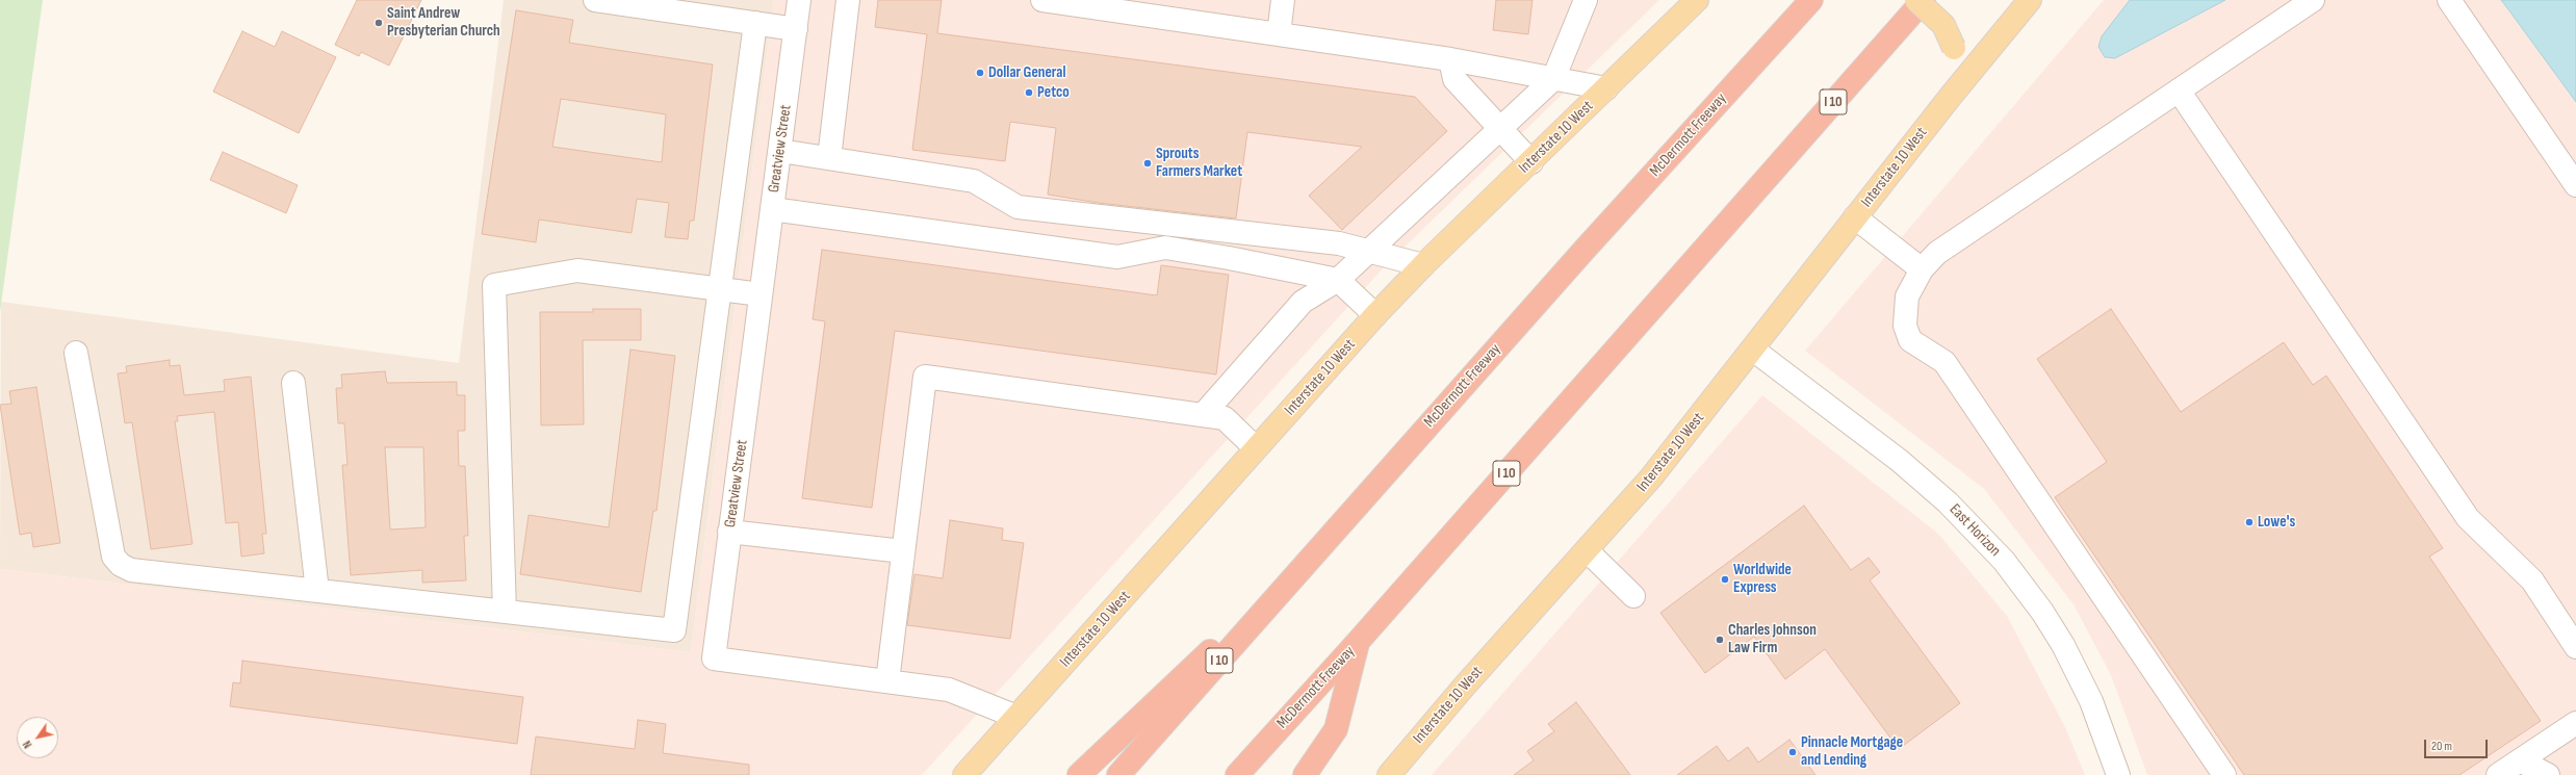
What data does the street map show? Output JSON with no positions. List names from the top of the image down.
{
  "streets": {
    "highway": ["I 10", "McDermott Freeway"],
    "main road": ["Interstate 10 West"],
    "street": ["Greatview Street", "East Horizon"]
  },
  "crossings": [
    ["Interstate 10 West", "Greatview Street"],
    ["Interstate 10 West", "East Horizon"]
  ],
  "places": [
    "Saint Andrew Presbyterian Church",
    "Dollar General",
    "Petco",
    "Sprouts Farmers Market",
    "Lowe's",
    "Worldwide Express",
    "Charles Johnson Law Firm",
    "Pinnacle Mortgage and Lending"
  ],
  "scale_bar": "20 m",
  "north": "bottom left"
}
